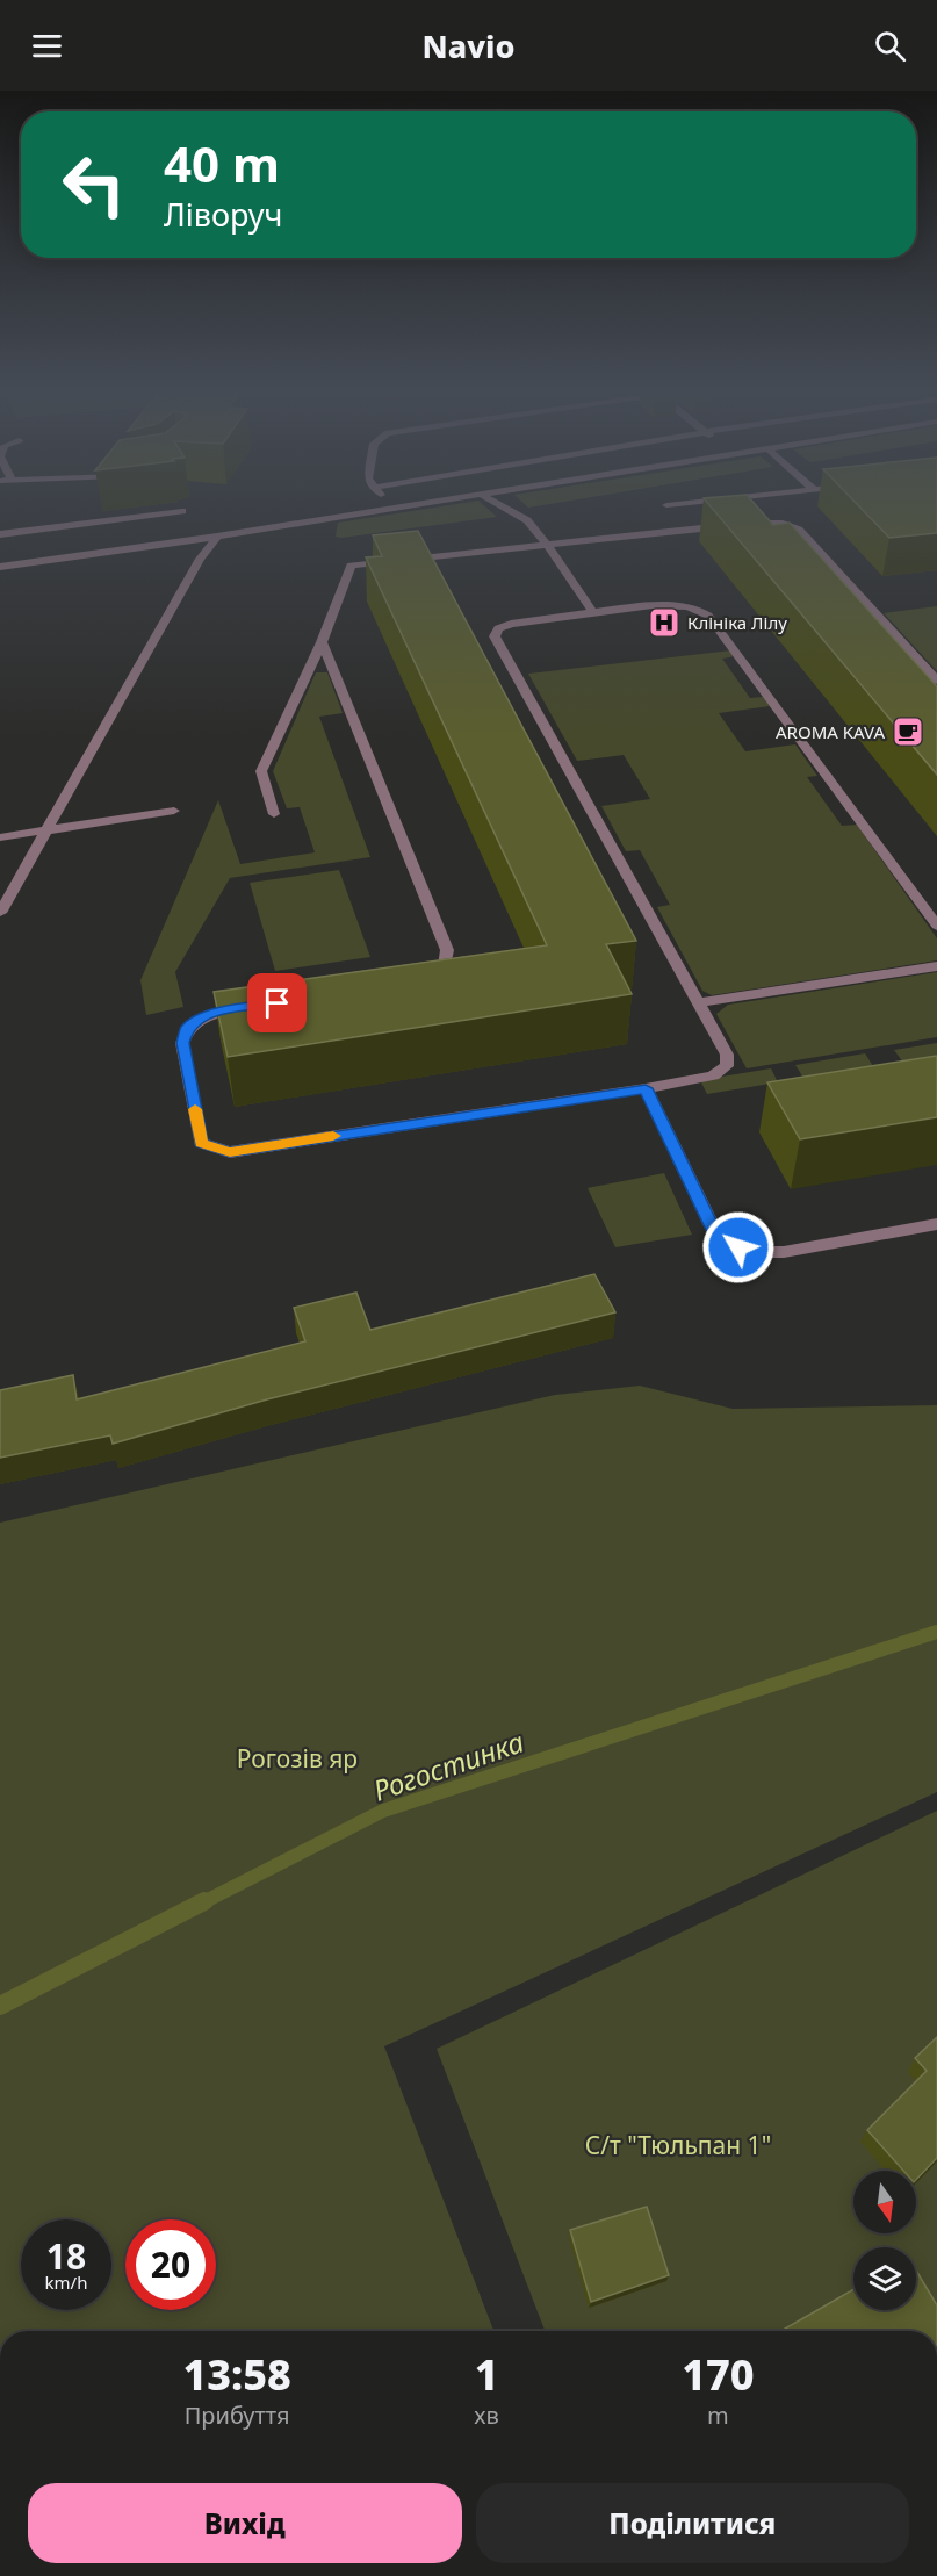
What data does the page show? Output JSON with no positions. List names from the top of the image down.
{
  "water": ["Рогостинка"],
  "parks": ["Рогозів яр", "С/т \"Тюльпан 1\""],
  "places": {
    "hospital": ["Клініка Лілу"],
    "cafe": ["AROMA KAVA"]
  },
  "north": "bottom",
  "page": {
    "header": "Navio",
    "turn": ["40 m", "Ліворуч"],
    "speed": "18 km/h",
    "limit": "20",
    "eta": [
      "13:58",
      "Прибуття",
      "1",
      "хв",
      "170",
      "m"
    ],
    "buttons": ["Вихід", "Поділитися"]
  }
}
